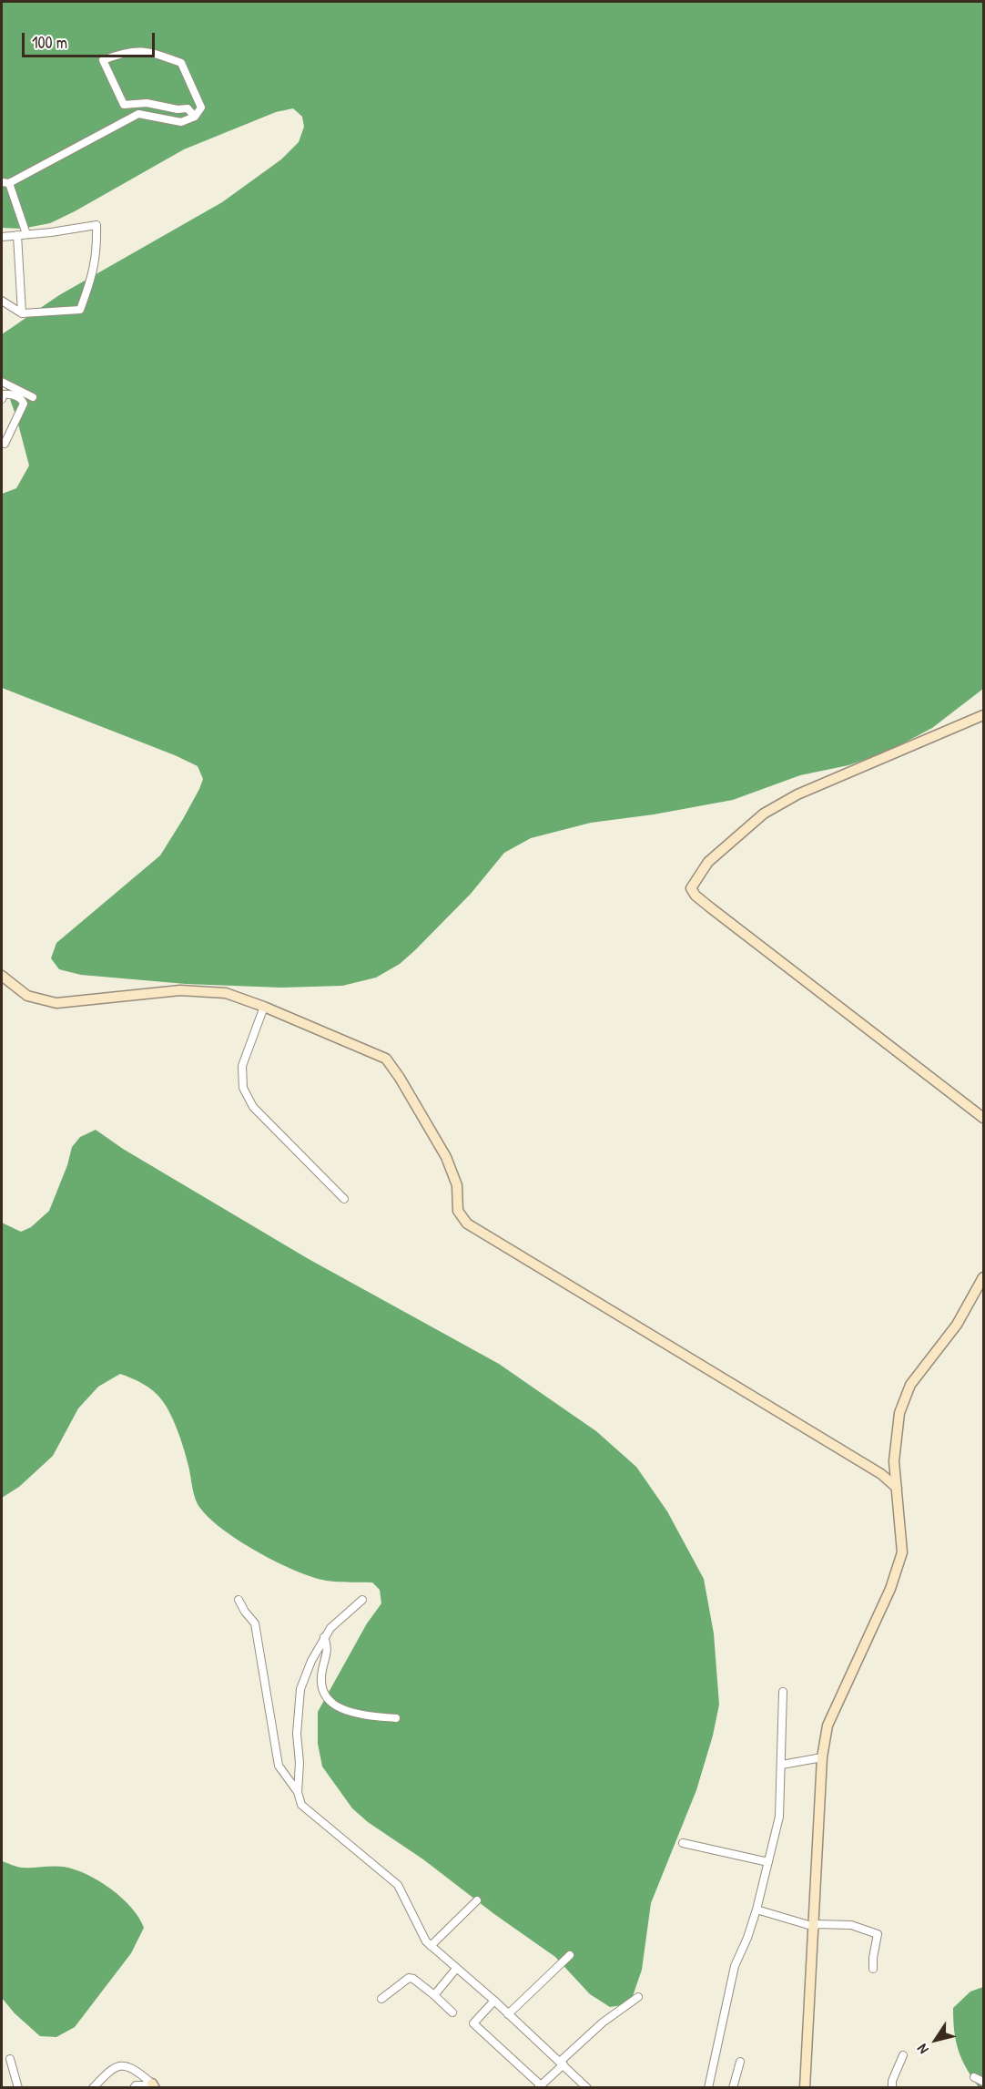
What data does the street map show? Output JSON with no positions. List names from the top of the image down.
{
  "scale_bar": "100 m",
  "north": "bottom left"
}
